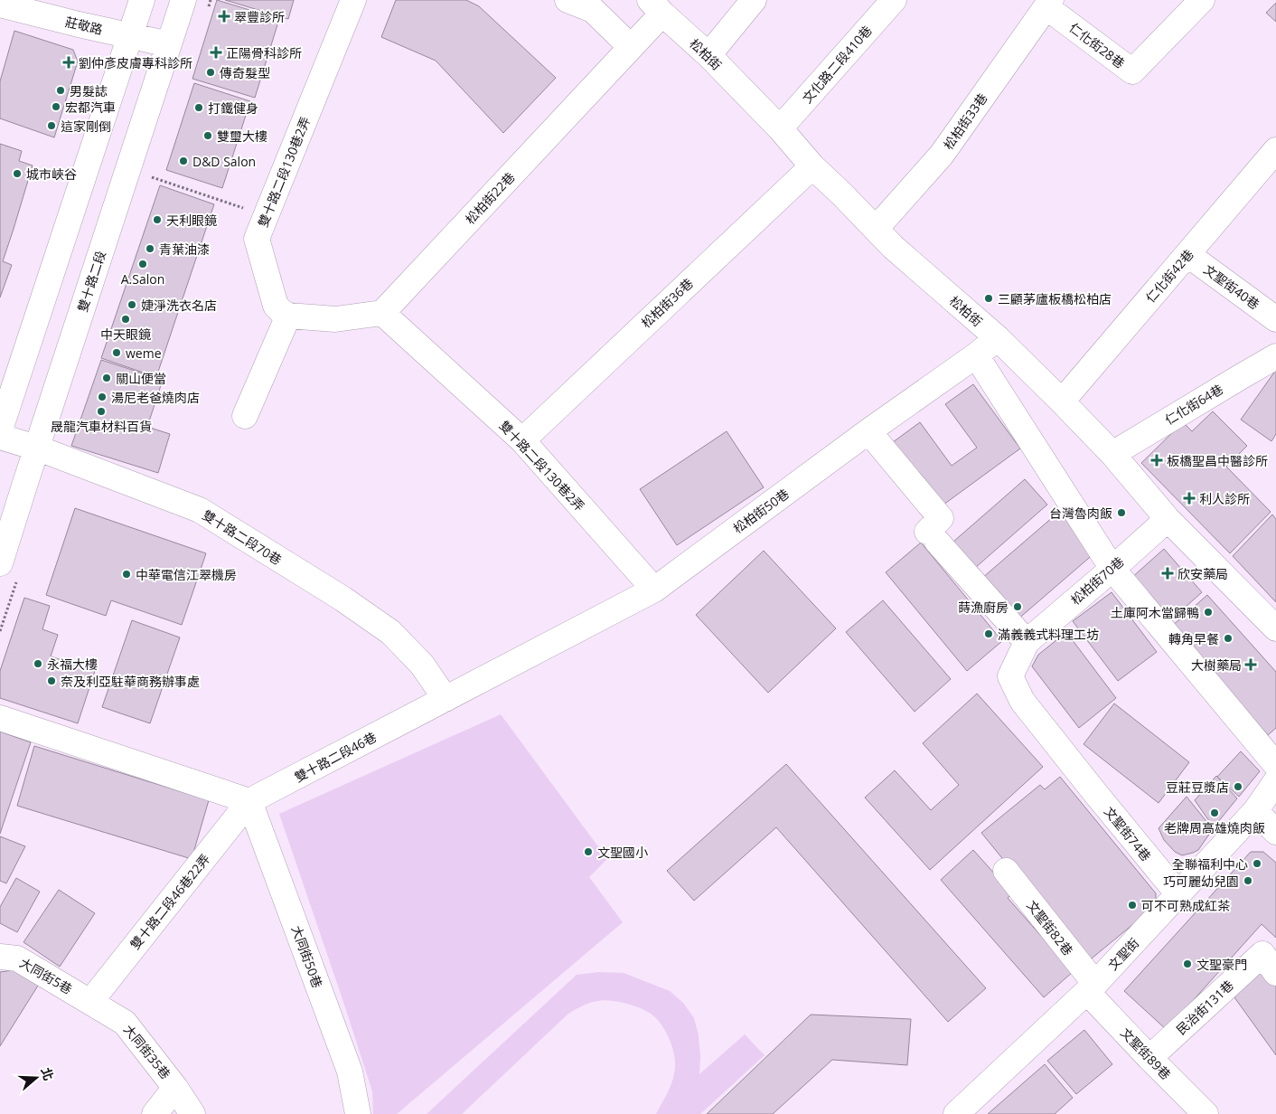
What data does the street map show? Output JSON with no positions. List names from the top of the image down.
{
  "streets": {
    "street": [
      "莊敬路",
      "仁化街28巷",
      "松柏街",
      "文化路二段410巷",
      "松柏街33巷",
      "雙十路二段130巷2弄",
      "松柏街22巷",
      "仁化街42巷",
      "雙十路二段",
      "文聖街40巷",
      "松柏街36巷",
      "仁化街64巷",
      "松柏街50巷",
      "雙十路二段70巷",
      "松柏街70巷",
      "雙十路二段46巷",
      "文聖街74巷",
      "雙十路二段46巷22弄",
      "文聖街82巷",
      "文聖街",
      "大同街50巷",
      "大同街5巷",
      "民治街131巷",
      "大同街35巷",
      "文聖街89巷"
    ]
  },
  "crossings": [
    ["莊敬路", "雙十路二段"],
    ["仁化街28巷", "松柏街33巷"],
    ["松柏街", "文化路二段410巷"],
    ["松柏街", "松柏街33巷"],
    ["松柏街", "松柏街22巷"],
    ["松柏街", "仁化街42巷"],
    ["松柏街", "松柏街36巷"],
    ["松柏街", "仁化街64巷"],
    ["松柏街", "松柏街50巷"],
    ["松柏街", "松柏街70巷"],
    ["雙十路二段130巷2弄", "松柏街22巷"],
    ["雙十路二段130巷2弄", "松柏街36巷"],
    ["雙十路二段130巷2弄", "松柏街50巷"],
    ["雙十路二段130巷2弄", "雙十路二段46巷"],
    ["仁化街42巷", "文聖街40巷"],
    ["雙十路二段", "雙十路二段70巷"],
    ["松柏街50巷", "雙十路二段46巷"],
    ["雙十路二段70巷", "雙十路二段46巷"],
    ["松柏街70巷", "文聖街74巷"],
    ["雙十路二段46巷", "雙十路二段46巷22弄"],
    ["雙十路二段46巷", "大同街50巷"],
    ["文聖街74巷", "文聖街"],
    ["雙十路二段46巷22弄", "大同街50巷"],
    ["雙十路二段46巷22弄", "大同街5巷"],
    ["雙十路二段46巷22弄", "大同街35巷"],
    ["文聖街82巷", "文聖街"],
    ["文聖街82巷", "文聖街89巷"],
    ["文聖街", "文聖街89巷"],
    ["大同街5巷", "大同街35巷"],
    ["民治街131巷", "文聖街89巷"]
  ],
  "places": {
    "health": [
      "翠豐診所",
      "正陽骨科診所",
      "劉仲彥皮膚專科診所",
      "板橋聖昌中醫診所",
      "利人診所",
      "欣安藥局",
      "大樹藥局"
    ],
    "other": [
      "傳奇髮型",
      "男髮誌",
      "宏都汽車",
      "打鐵健身",
      "這家剛倒",
      "雙璽大樓",
      "D&D Salon",
      "城市峽谷",
      "天利眼鏡",
      "青葉油漆",
      "A.Salon",
      "三顧茅廬板橋松柏店",
      "婕淨洗衣名店",
      "中天眼鏡",
      "weme",
      "關山便當",
      "湯尼老爸燒肉店",
      "晟龍汽車材料百貨",
      "台灣魯肉飯",
      "中華電信江翠機房",
      "蒔漁廚房",
      "土庫阿木當歸鴨",
      "滿義義式料理工坊",
      "轉角早餐",
      "永福大樓",
      "奈及利亞駐華商務辦事處",
      "豆莊豆漿店",
      "老牌周高雄燒肉飯",
      "文聖國小",
      "全聯福利中心",
      "巧可麗幼兒園",
      "可不可熟成紅茶",
      "文聖豪門"
    ]
  },
  "north": "right"
}
